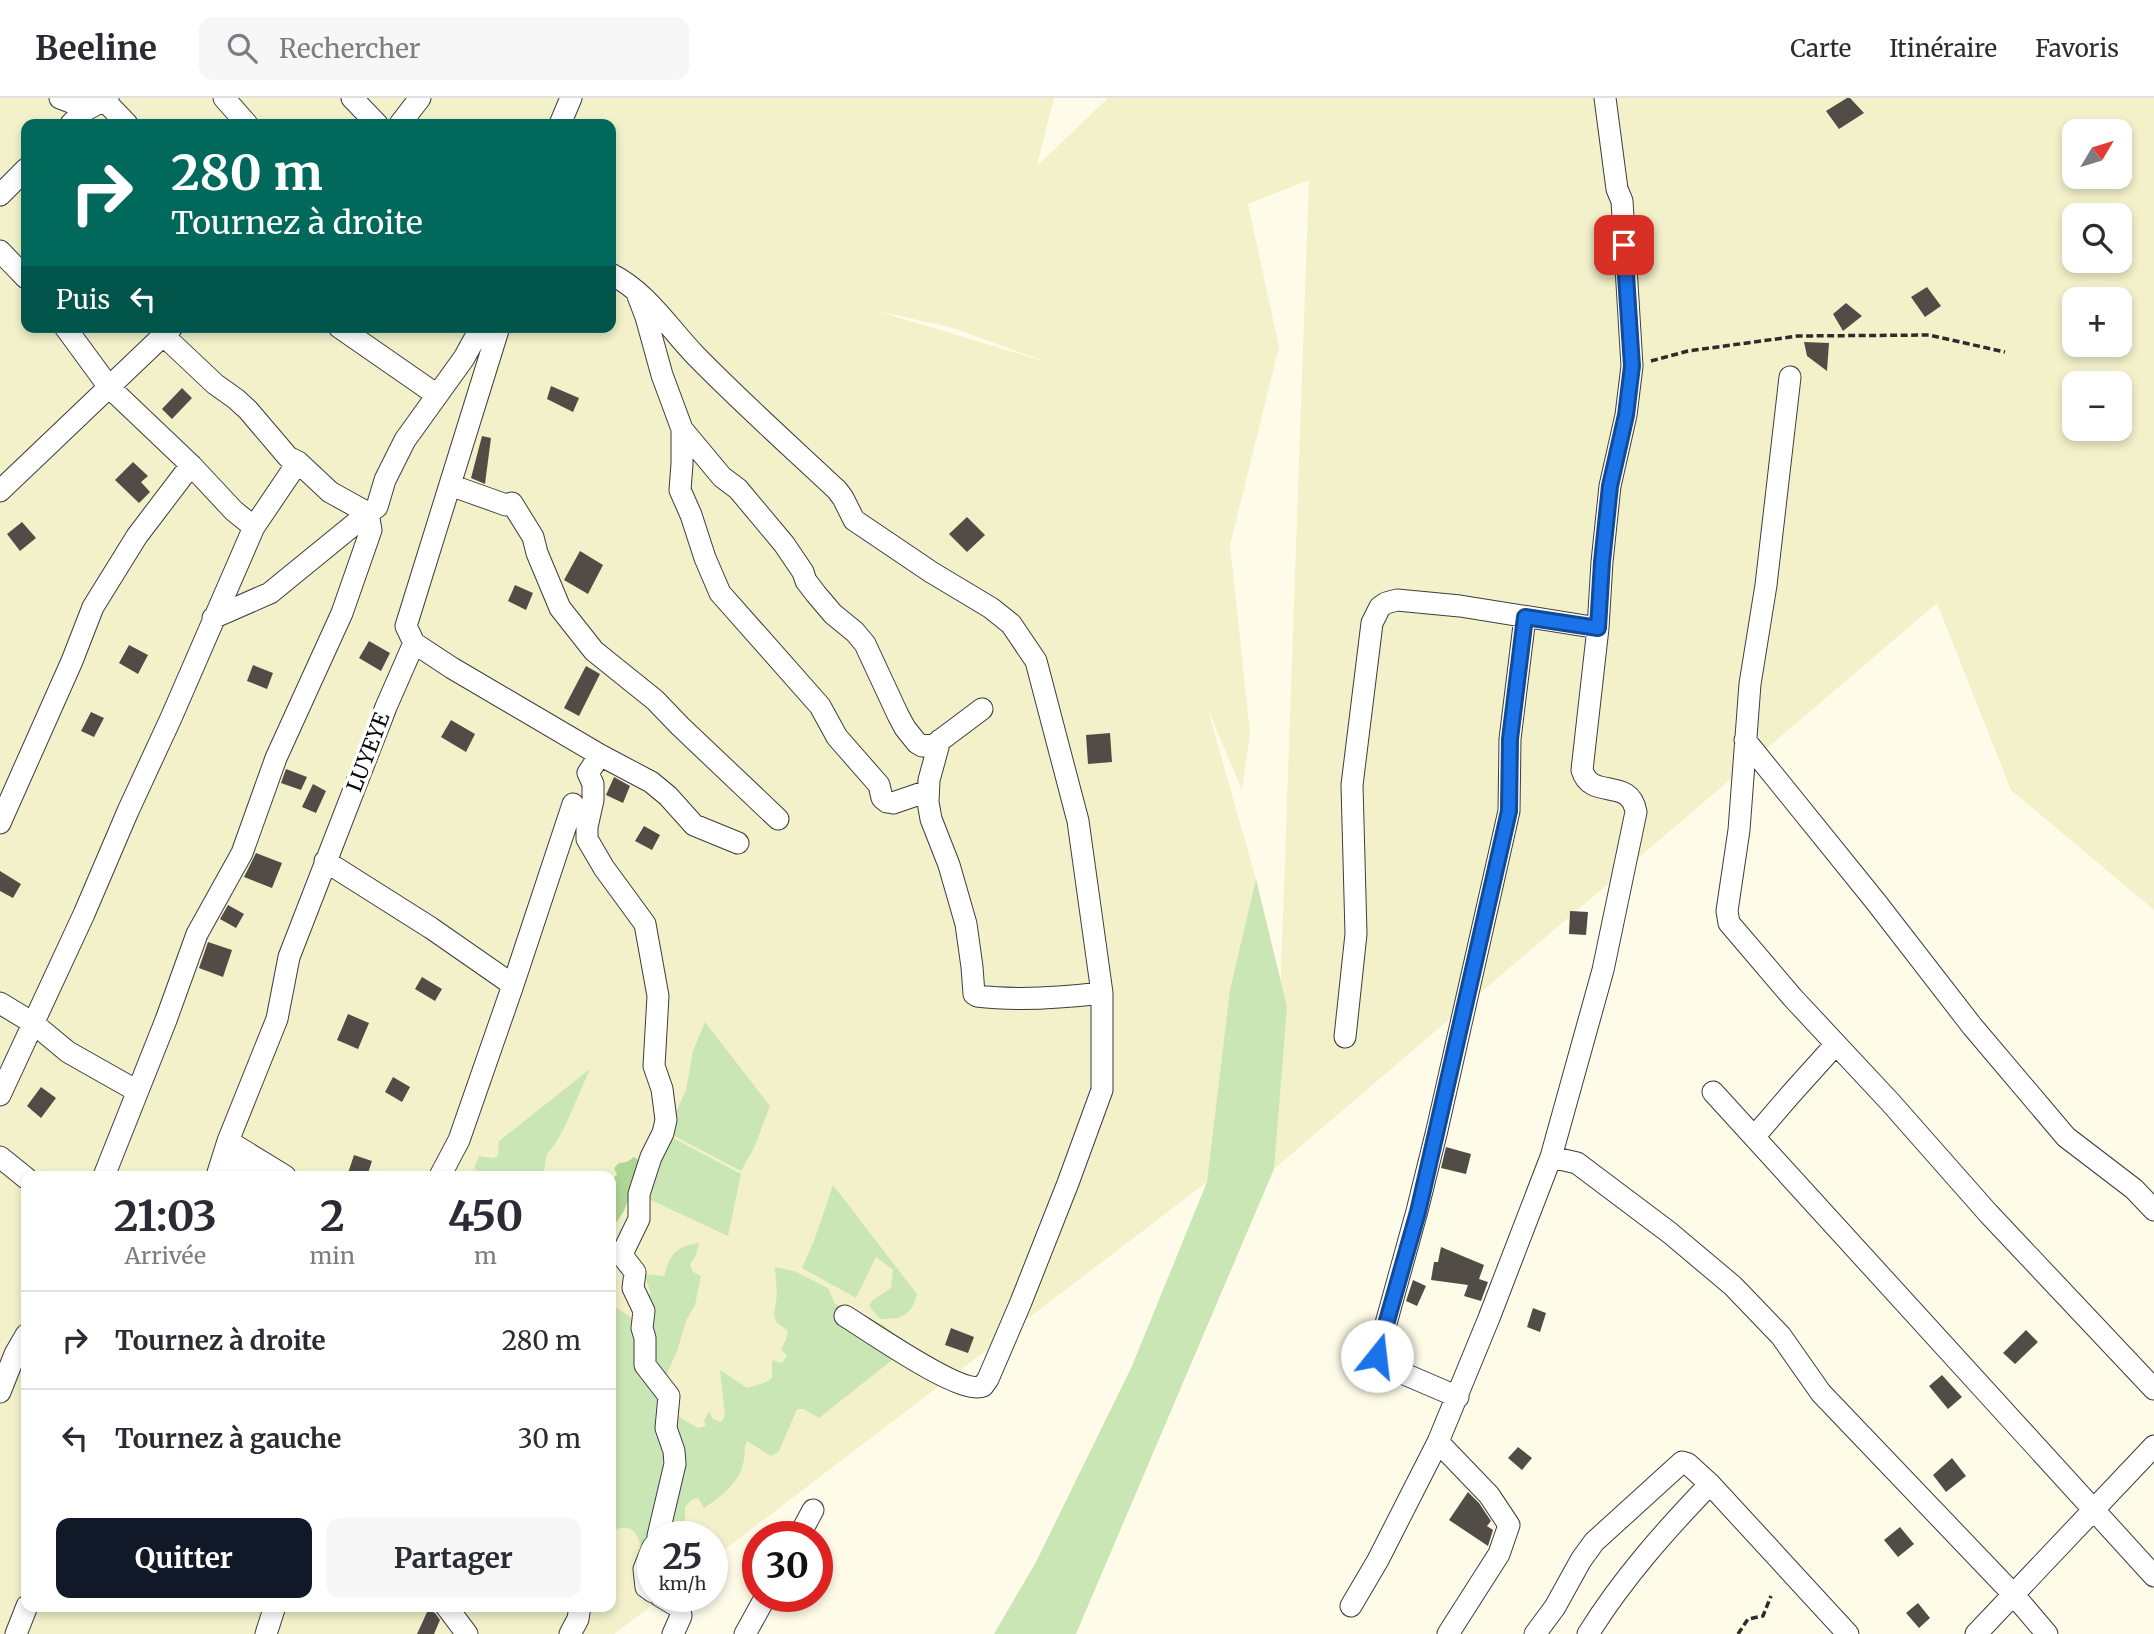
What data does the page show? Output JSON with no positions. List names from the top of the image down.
{
  "streets": {
    "street": ["LUYEYE"]
  },
  "north": "top right",
  "page": {
    "header": "Beeline",
    "search": "Rechercher",
    "nav": ["Carte", "Itinéraire", "Favoris"],
    "map_buttons": ["+", "−"],
    "turn": ["280 m", "Tournez à droite"],
    "then": "Puis",
    "eta": [
      "21:03",
      "Arrivée",
      "2",
      "min",
      "450",
      "m"
    ],
    "list": [
      {
        "name": "Tournez à droite",
        "value": "280 m"
      },
      {
        "name": "Tournez à gauche",
        "value": "30 m"
      }
    ],
    "buttons": ["Quitter", "Partager"],
    "speed": "25 km/h",
    "limit": "30"
  }
}
